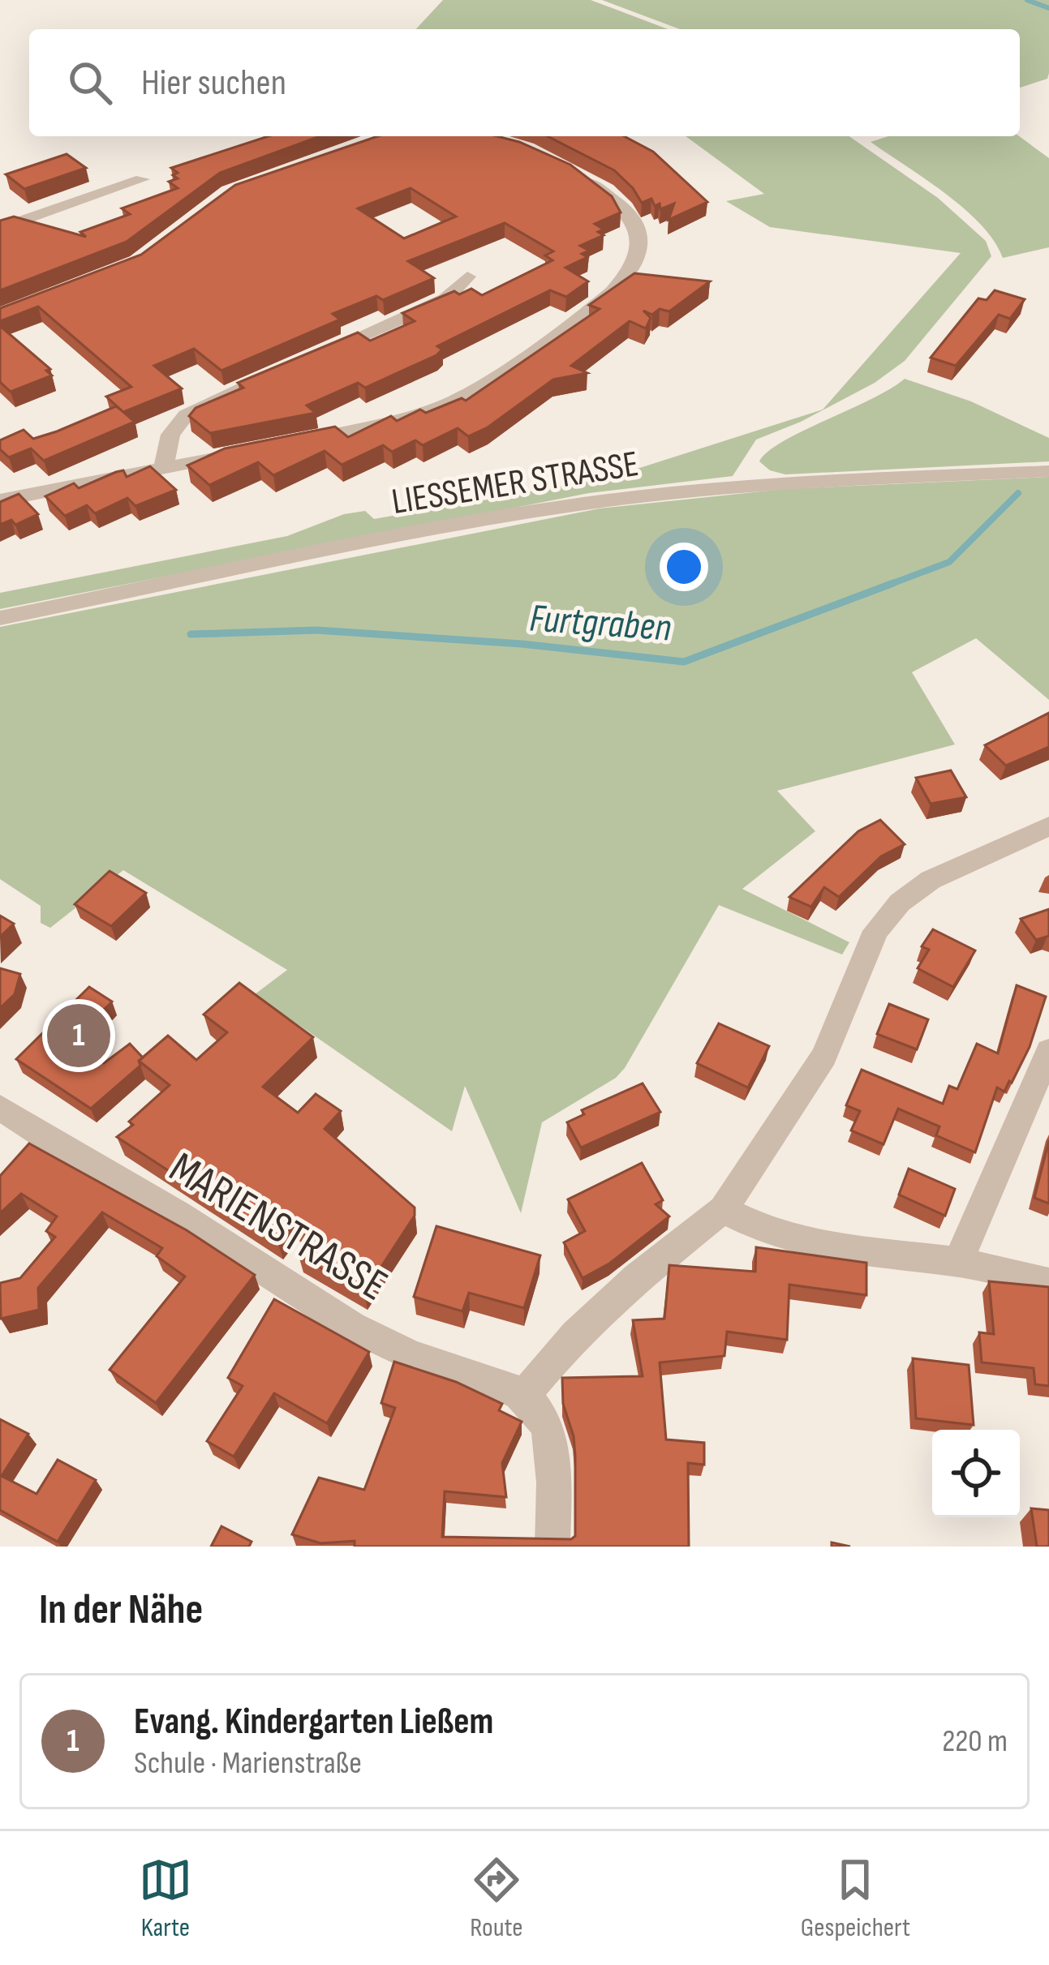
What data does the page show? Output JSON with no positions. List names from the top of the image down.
{
  "streets": {
    "street": ["LIESSEMER STRASSE", "MARIENSTRASSE"]
  },
  "water": ["Furtgraben"],
  "page": {
    "search": "Hier suchen",
    "pins": "1",
    "heading": "In der Nähe",
    "list": [
      {
        "mark": "1",
        "name": "Evang. Kindergarten Ließem",
        "note": "Schule · Marienstraße",
        "value": "220 m"
      }
    ],
    "nav": ["Karte", "Route", "Gespeichert"]
  }
}
